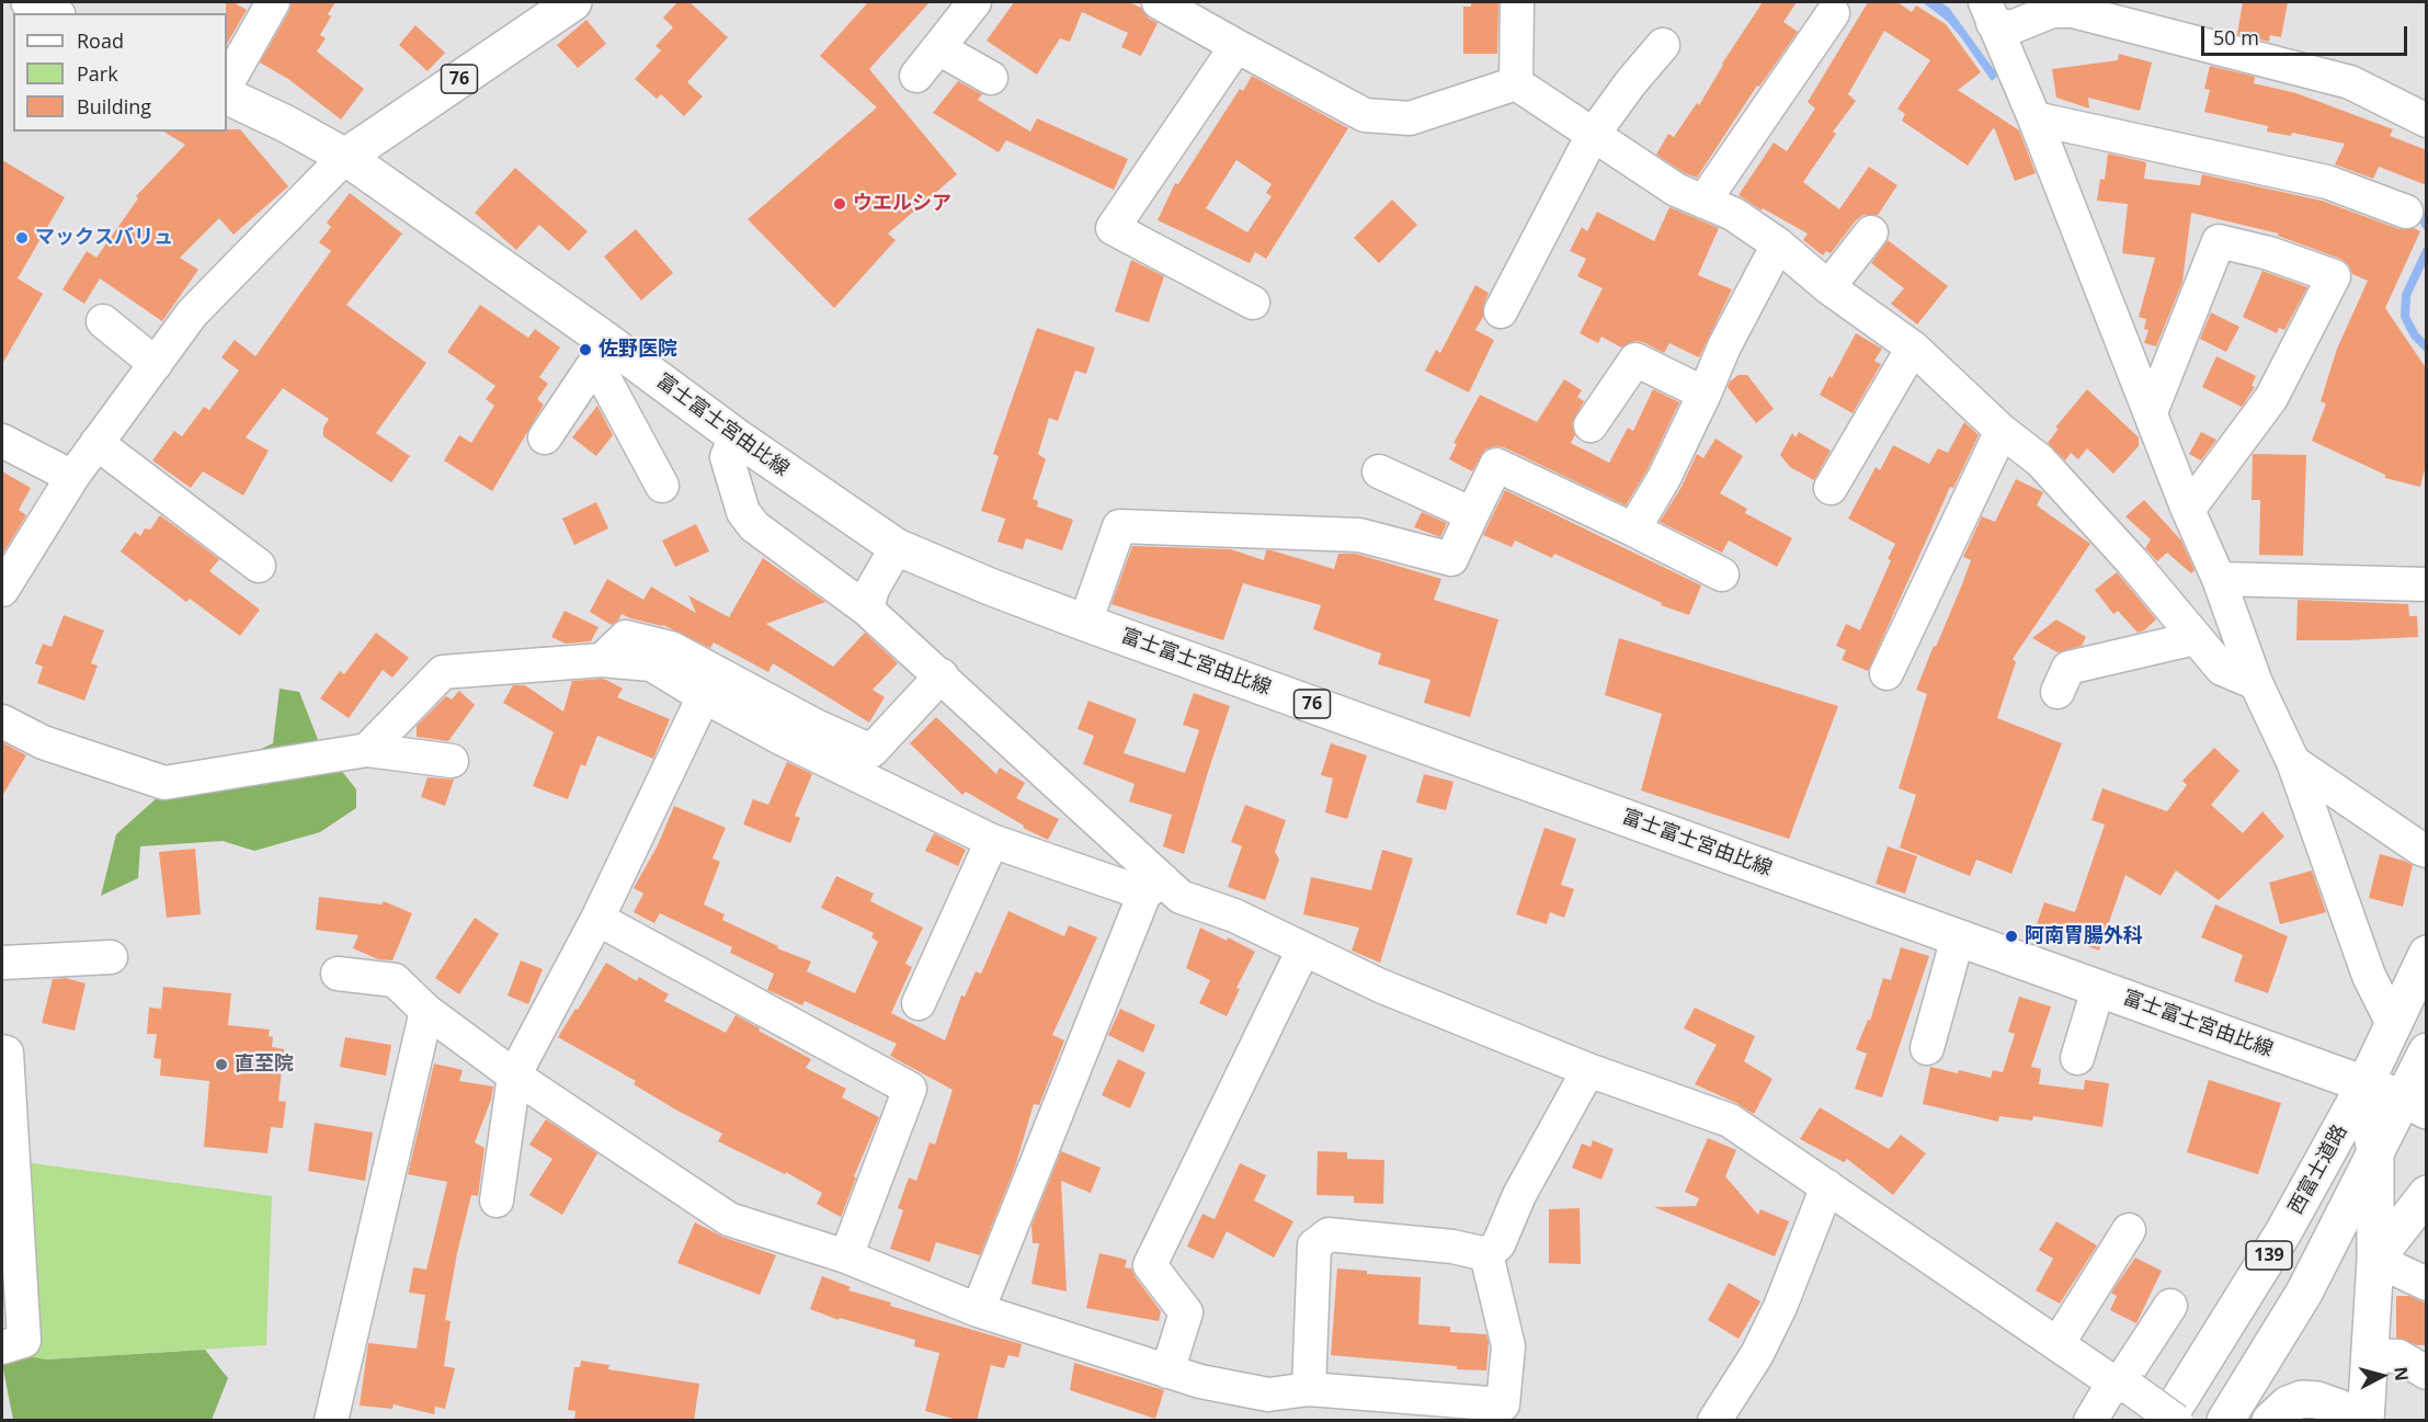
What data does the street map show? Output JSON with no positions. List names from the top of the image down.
{
  "streets": {
    "main road": [
      "76",
      "富士富士宮由比線",
      "西富士道路",
      "139"
    ]
  },
  "crossings": [
    ["76", "富士富士宮由比線"],
    ["富士富士宮由比線", "西富士道路"],
    ["富士富士宮由比線", "139"],
    ["西富士道路", "139"]
  ],
  "places": [
    "ウエルシア",
    "マックスバリュ",
    "佐野医院",
    "阿南胃腸外科",
    "直至院"
  ],
  "legend": ["Road", "Park", "Building"],
  "scale_bar": "50 m",
  "north": "right"
}
